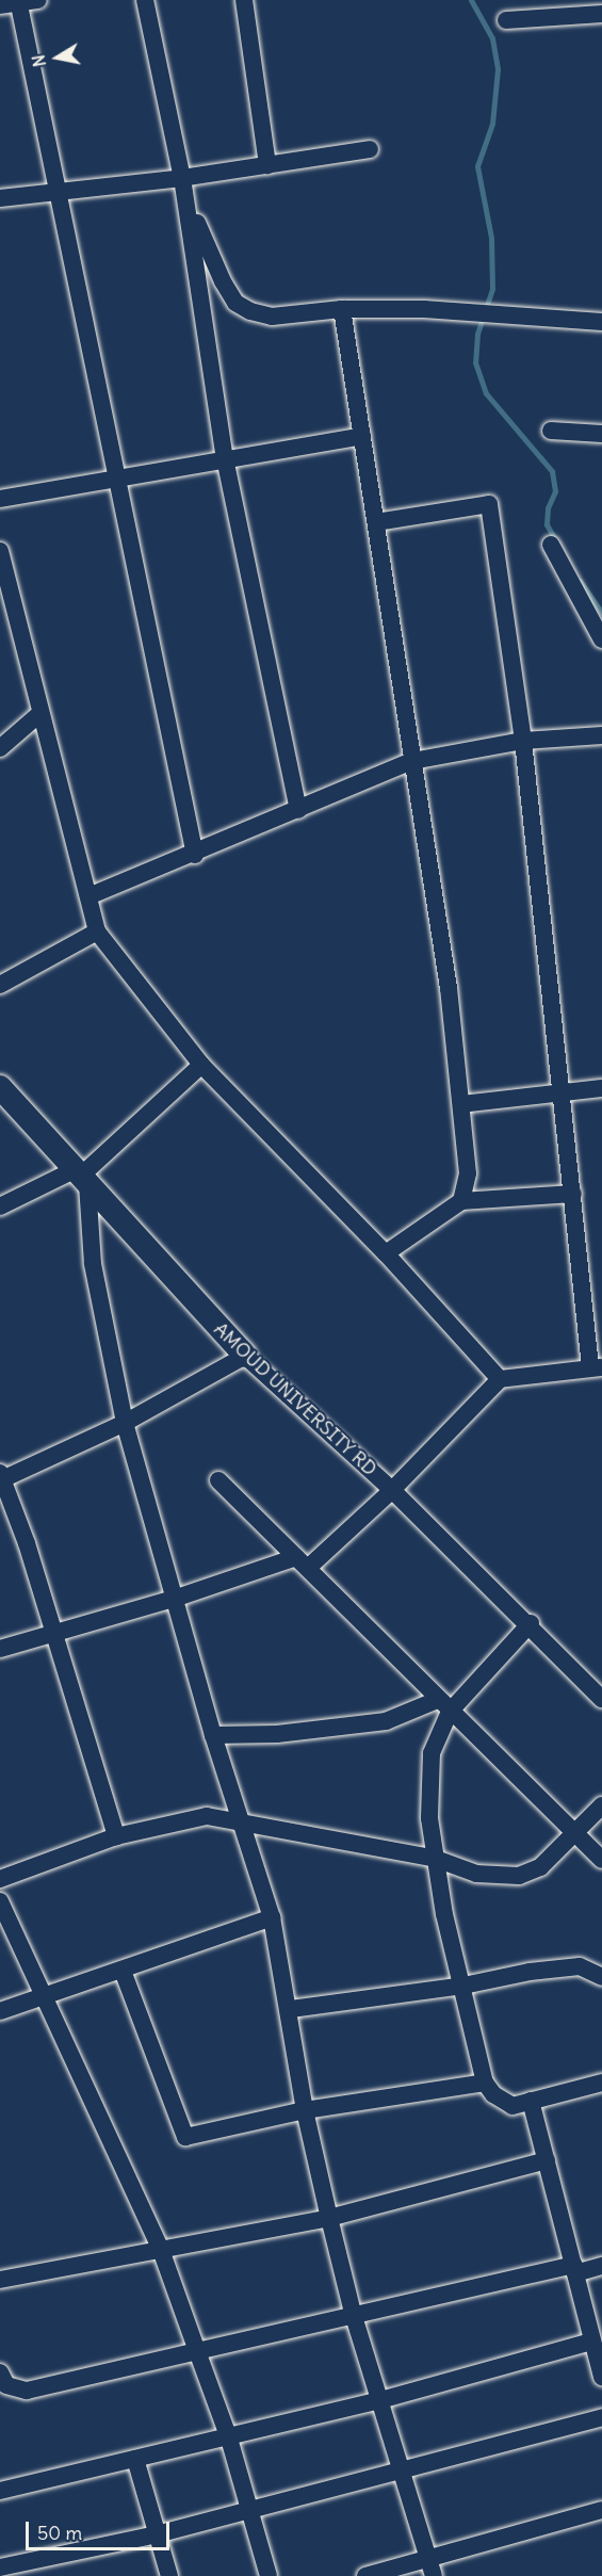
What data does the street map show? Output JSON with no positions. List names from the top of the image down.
{
  "streets": {
    "street": ["AMOUD UNIVERSITY RD"]
  },
  "scale_bar": "50 m",
  "north": "left"
}
